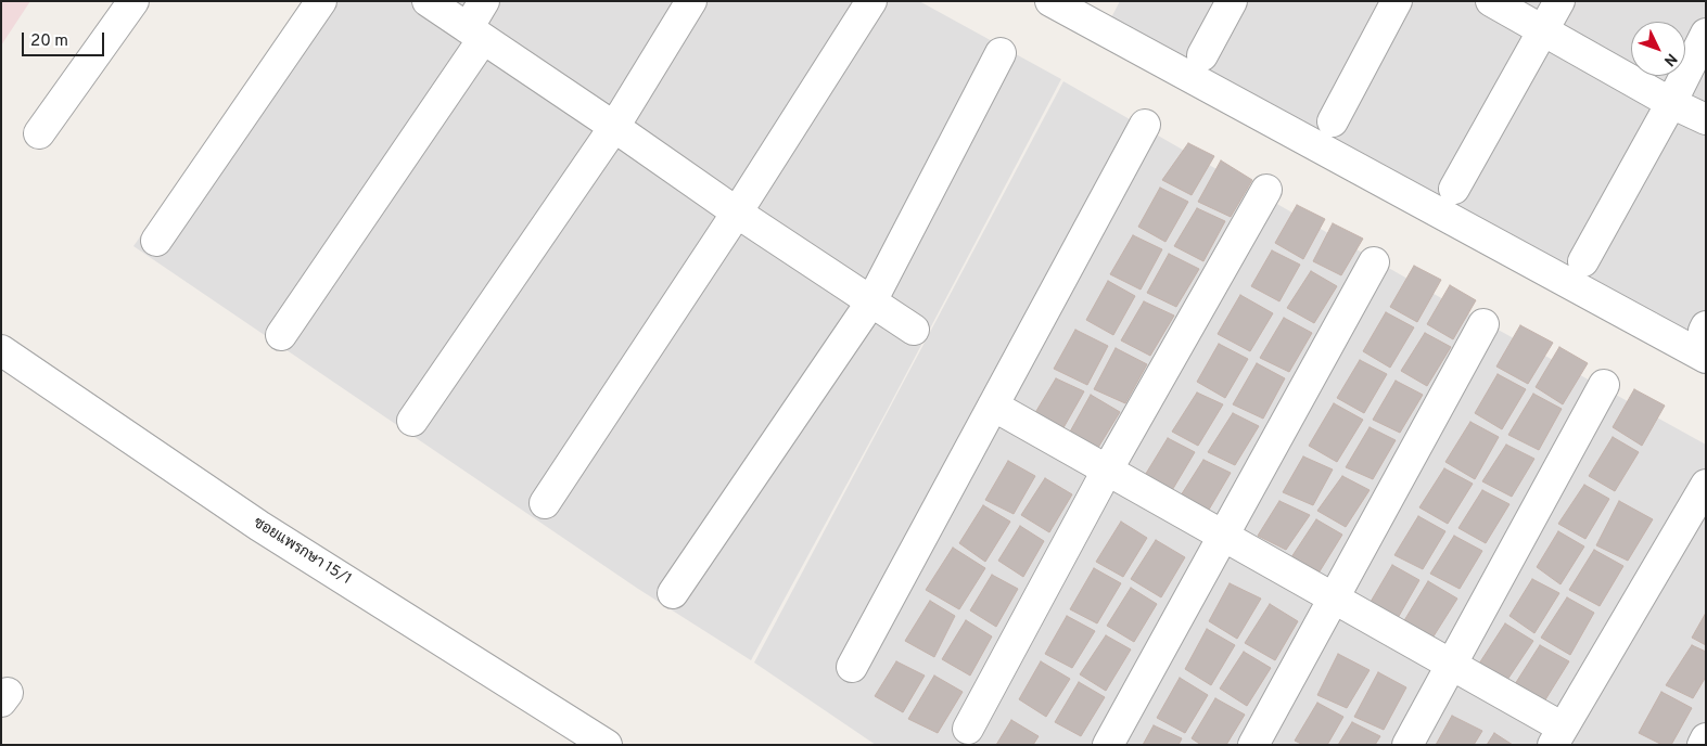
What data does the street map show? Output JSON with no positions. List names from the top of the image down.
{
  "streets": {
    "street": ["ซอยแพรกษา 15/1"]
  },
  "scale_bar": "20 m",
  "north": "bottom right"
}
